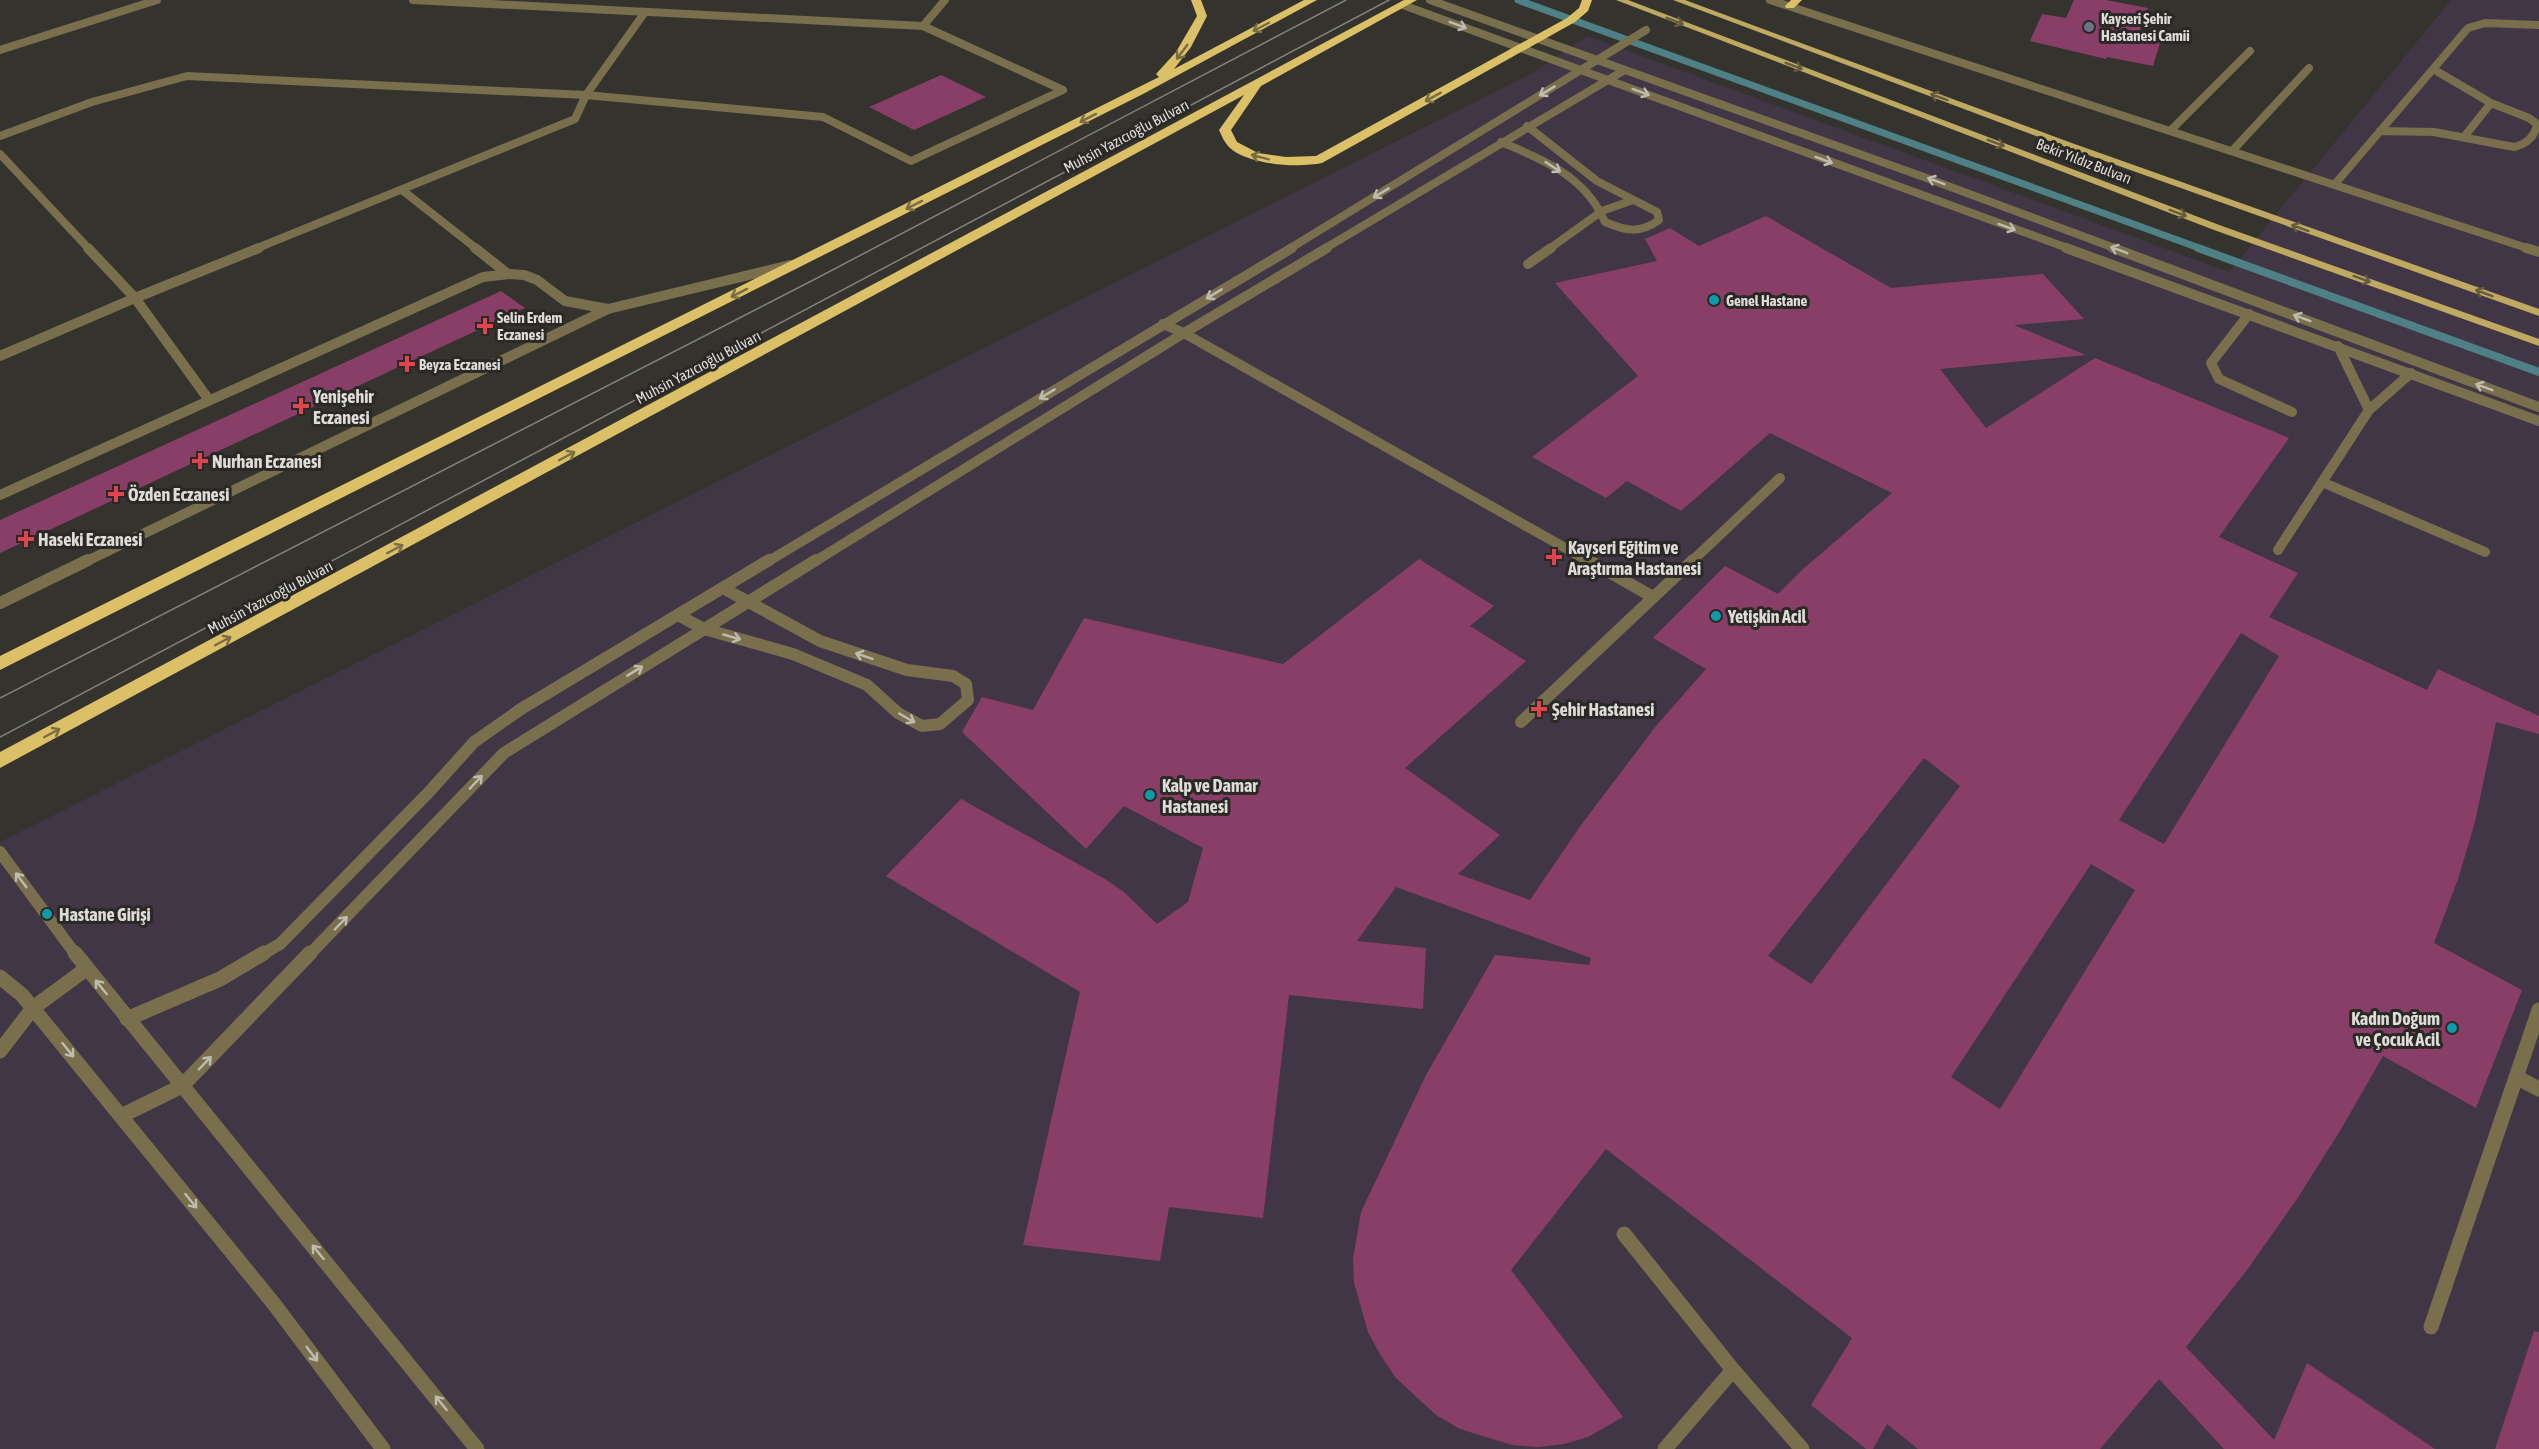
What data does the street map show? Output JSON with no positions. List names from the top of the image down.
{
  "streets": {
    "highway": ["Muhsin Yazıcıoğlu Bulvarı"],
    "main road": ["Bekir Yıldız Bulvarı"]
  },
  "places": {
    "other": [
      "Kayseri Şehir Hastanesi Camii",
      "Genel Hastane",
      "Yetişkin Acil",
      "Kalp ve Damar Hastanesi",
      "Hastane Girişi",
      "Kadın Doğum ve Çocuk Acil"
    ],
    "health": [
      "Selin Erdem Eczanesi",
      "Beyza Eczanesi",
      "Yenişehir Eczanesi",
      "Nurhan Eczanesi",
      "Özden Eczanesi",
      "Haseki Eczanesi",
      "Kayseri Eğitim ve Araştırma Hastanesi",
      "Şehir Hastanesi"
    ]
  }
}
